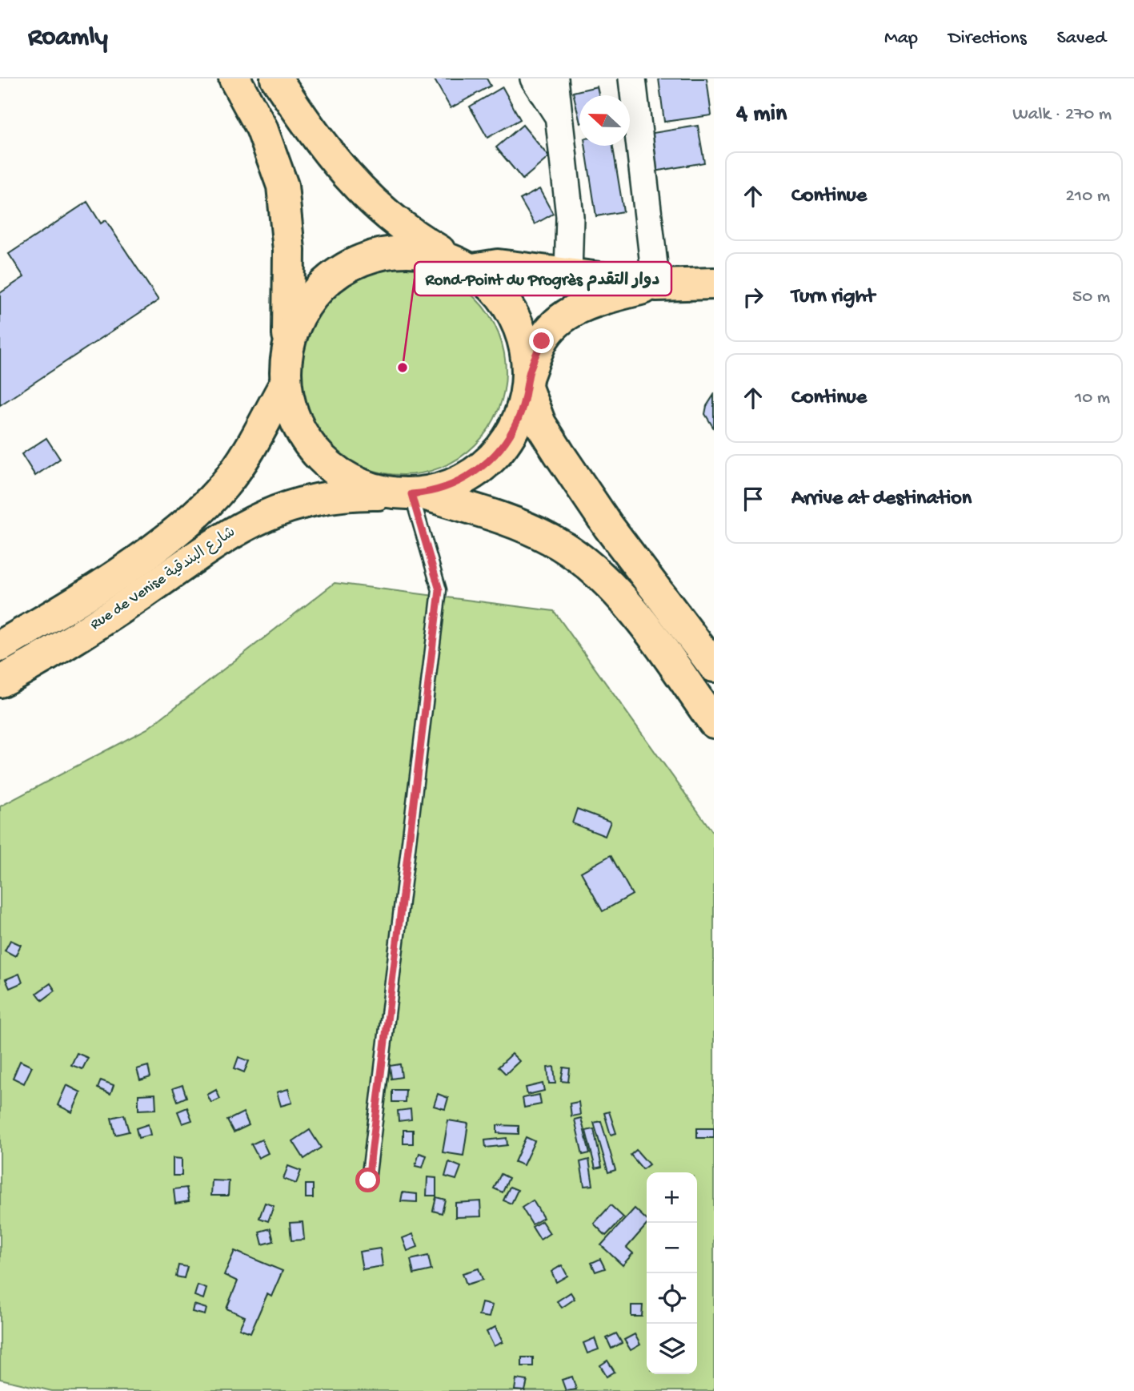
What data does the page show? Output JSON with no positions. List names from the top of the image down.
{
  "streets": {
    "main road": ["Rue de Venise شارع البندقية"]
  },
  "places": ["Rond-Point du Progrès دوار التقدم"],
  "north": "left",
  "page": {
    "header": "Roamly",
    "nav": ["Map", "Directions", "Saved"],
    "heading": ["4 min", "Walk · 270 m"],
    "list": [
      ["Continue", "210 m"],
      ["Turn right", "50 m"],
      ["Continue", "10 m"],
      "Arrive at destination"
    ],
    "map_buttons": ["+", "−"]
  }
}
